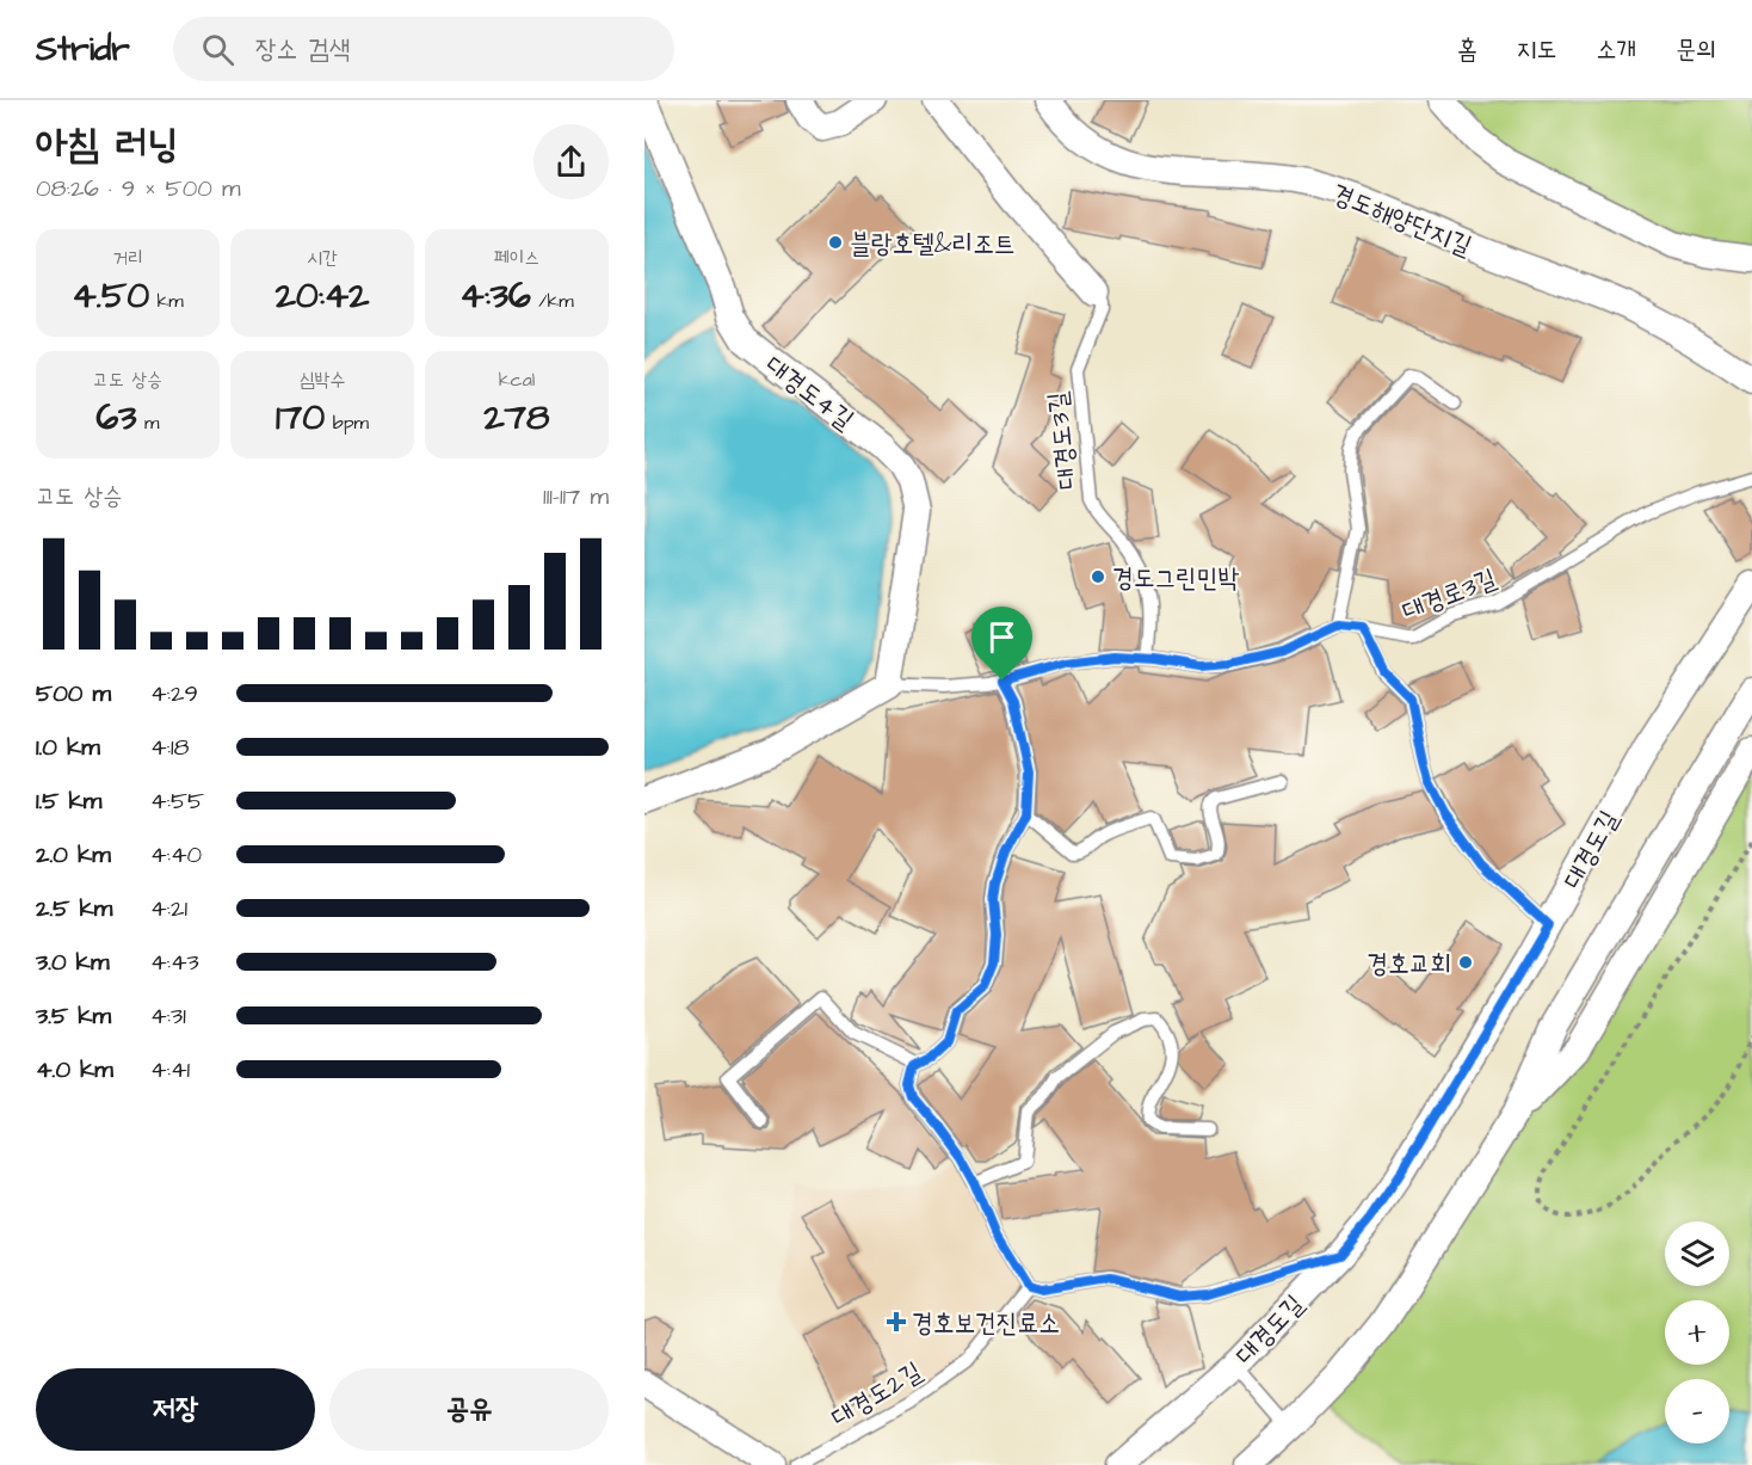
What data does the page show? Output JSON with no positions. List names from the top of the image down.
{
  "streets": {
    "street": ["경도해양단지길", "대경도4길", "대경도길"],
    "lane": ["대경도3길", "대경로3길", "대경도2길"]
  },
  "places": {
    "other": ["블랑호텔&리조트", "경도그린민박", "경호교회"],
    "health": ["경호보건진료소"]
  },
  "page": {
    "header": "Stridr",
    "search": "장소 검색",
    "nav": [
      "홈",
      "지도",
      "소개",
      "문의"
    ],
    "heading": ["아침 러닝", "08:26 · 9 × 500 m"],
    "stats": [
      ["거리", "4.50 km"],
      ["시간", "20:42"],
      ["페이스", "4:36 /km"],
      ["고도 상승", "63 m"],
      ["심박수", "170 bpm"],
      ["kcal", "278"]
    ],
    "chart": ["고도 상승", "111–117 m"],
    "list": [
      {
        "name": "500 m",
        "note": "4:29"
      },
      {
        "name": "1.0 km",
        "note": "4:18"
      },
      {
        "name": "1.5 km",
        "note": "4:55"
      },
      {
        "name": "2.0 km",
        "note": "4:40"
      },
      {
        "name": "2.5 km",
        "note": "4:21"
      },
      {
        "name": "3.0 km",
        "note": "4:43"
      },
      {
        "name": "3.5 km",
        "note": "4:31"
      },
      {
        "name": "4.0 km",
        "note": "4:41"
      }
    ],
    "map_buttons": ["+", "−"],
    "buttons": ["저장", "공유"]
  }
}
